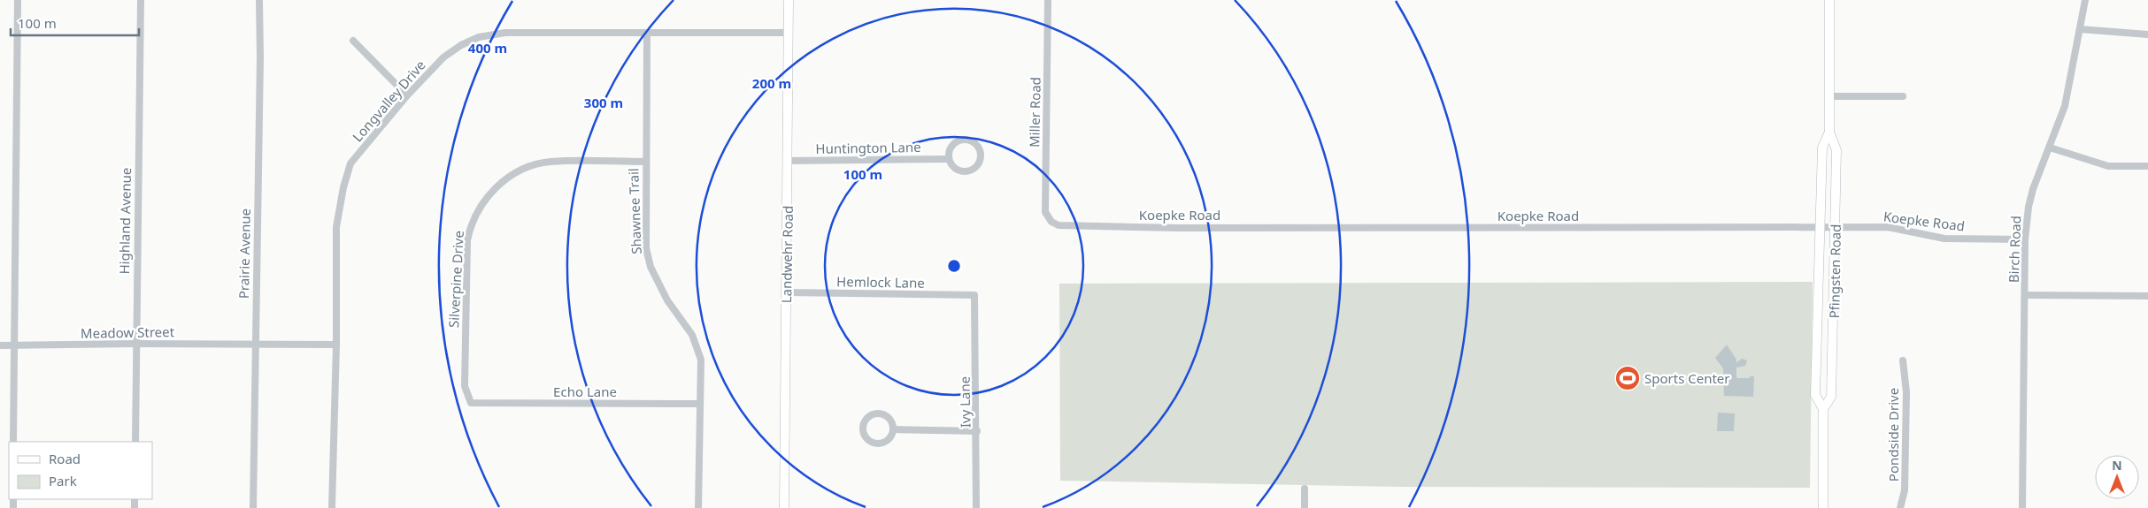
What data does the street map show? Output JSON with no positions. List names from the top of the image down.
{
  "streets": {
    "main road": ["Landwehr Road", "Pfingsten Road"],
    "street": [
      "Longvalley Drive",
      "Miller Road",
      "Huntington Lane",
      "Shawnee Trail",
      "Koepke Road",
      "Highland Avenue",
      "Birch Road",
      "Prairie Avenue",
      "Silverpine Drive",
      "Hemlock Lane",
      "Meadow Street",
      "Echo Lane",
      "Ivy Lane",
      "Pondside Drive"
    ]
  },
  "crossings": [
    ["Longvalley Drive", "Shawnee Trail"],
    ["Longvalley Drive", "Landwehr Road"],
    ["Longvalley Drive", "Meadow Street"],
    ["Miller Road", "Koepke Road"],
    ["Huntington Lane", "Landwehr Road"],
    ["Shawnee Trail", "Silverpine Drive"],
    ["Shawnee Trail", "Echo Lane"],
    ["Koepke Road", "Birch Road"],
    ["Koepke Road", "Pfingsten Road"],
    ["Highland Avenue", "Meadow Street"],
    ["Prairie Avenue", "Meadow Street"],
    ["Landwehr Road", "Hemlock Lane"],
    ["Silverpine Drive", "Echo Lane"],
    ["Hemlock Lane", "Ivy Lane"]
  ],
  "places": {
    "sports": ["Sports Center"]
  },
  "legend": ["Road", "Park"],
  "scale_bar": "100 m",
  "north": "top",
  "rings": [
    "400 m",
    "200 m",
    "300 m",
    "100 m"
  ]
}
